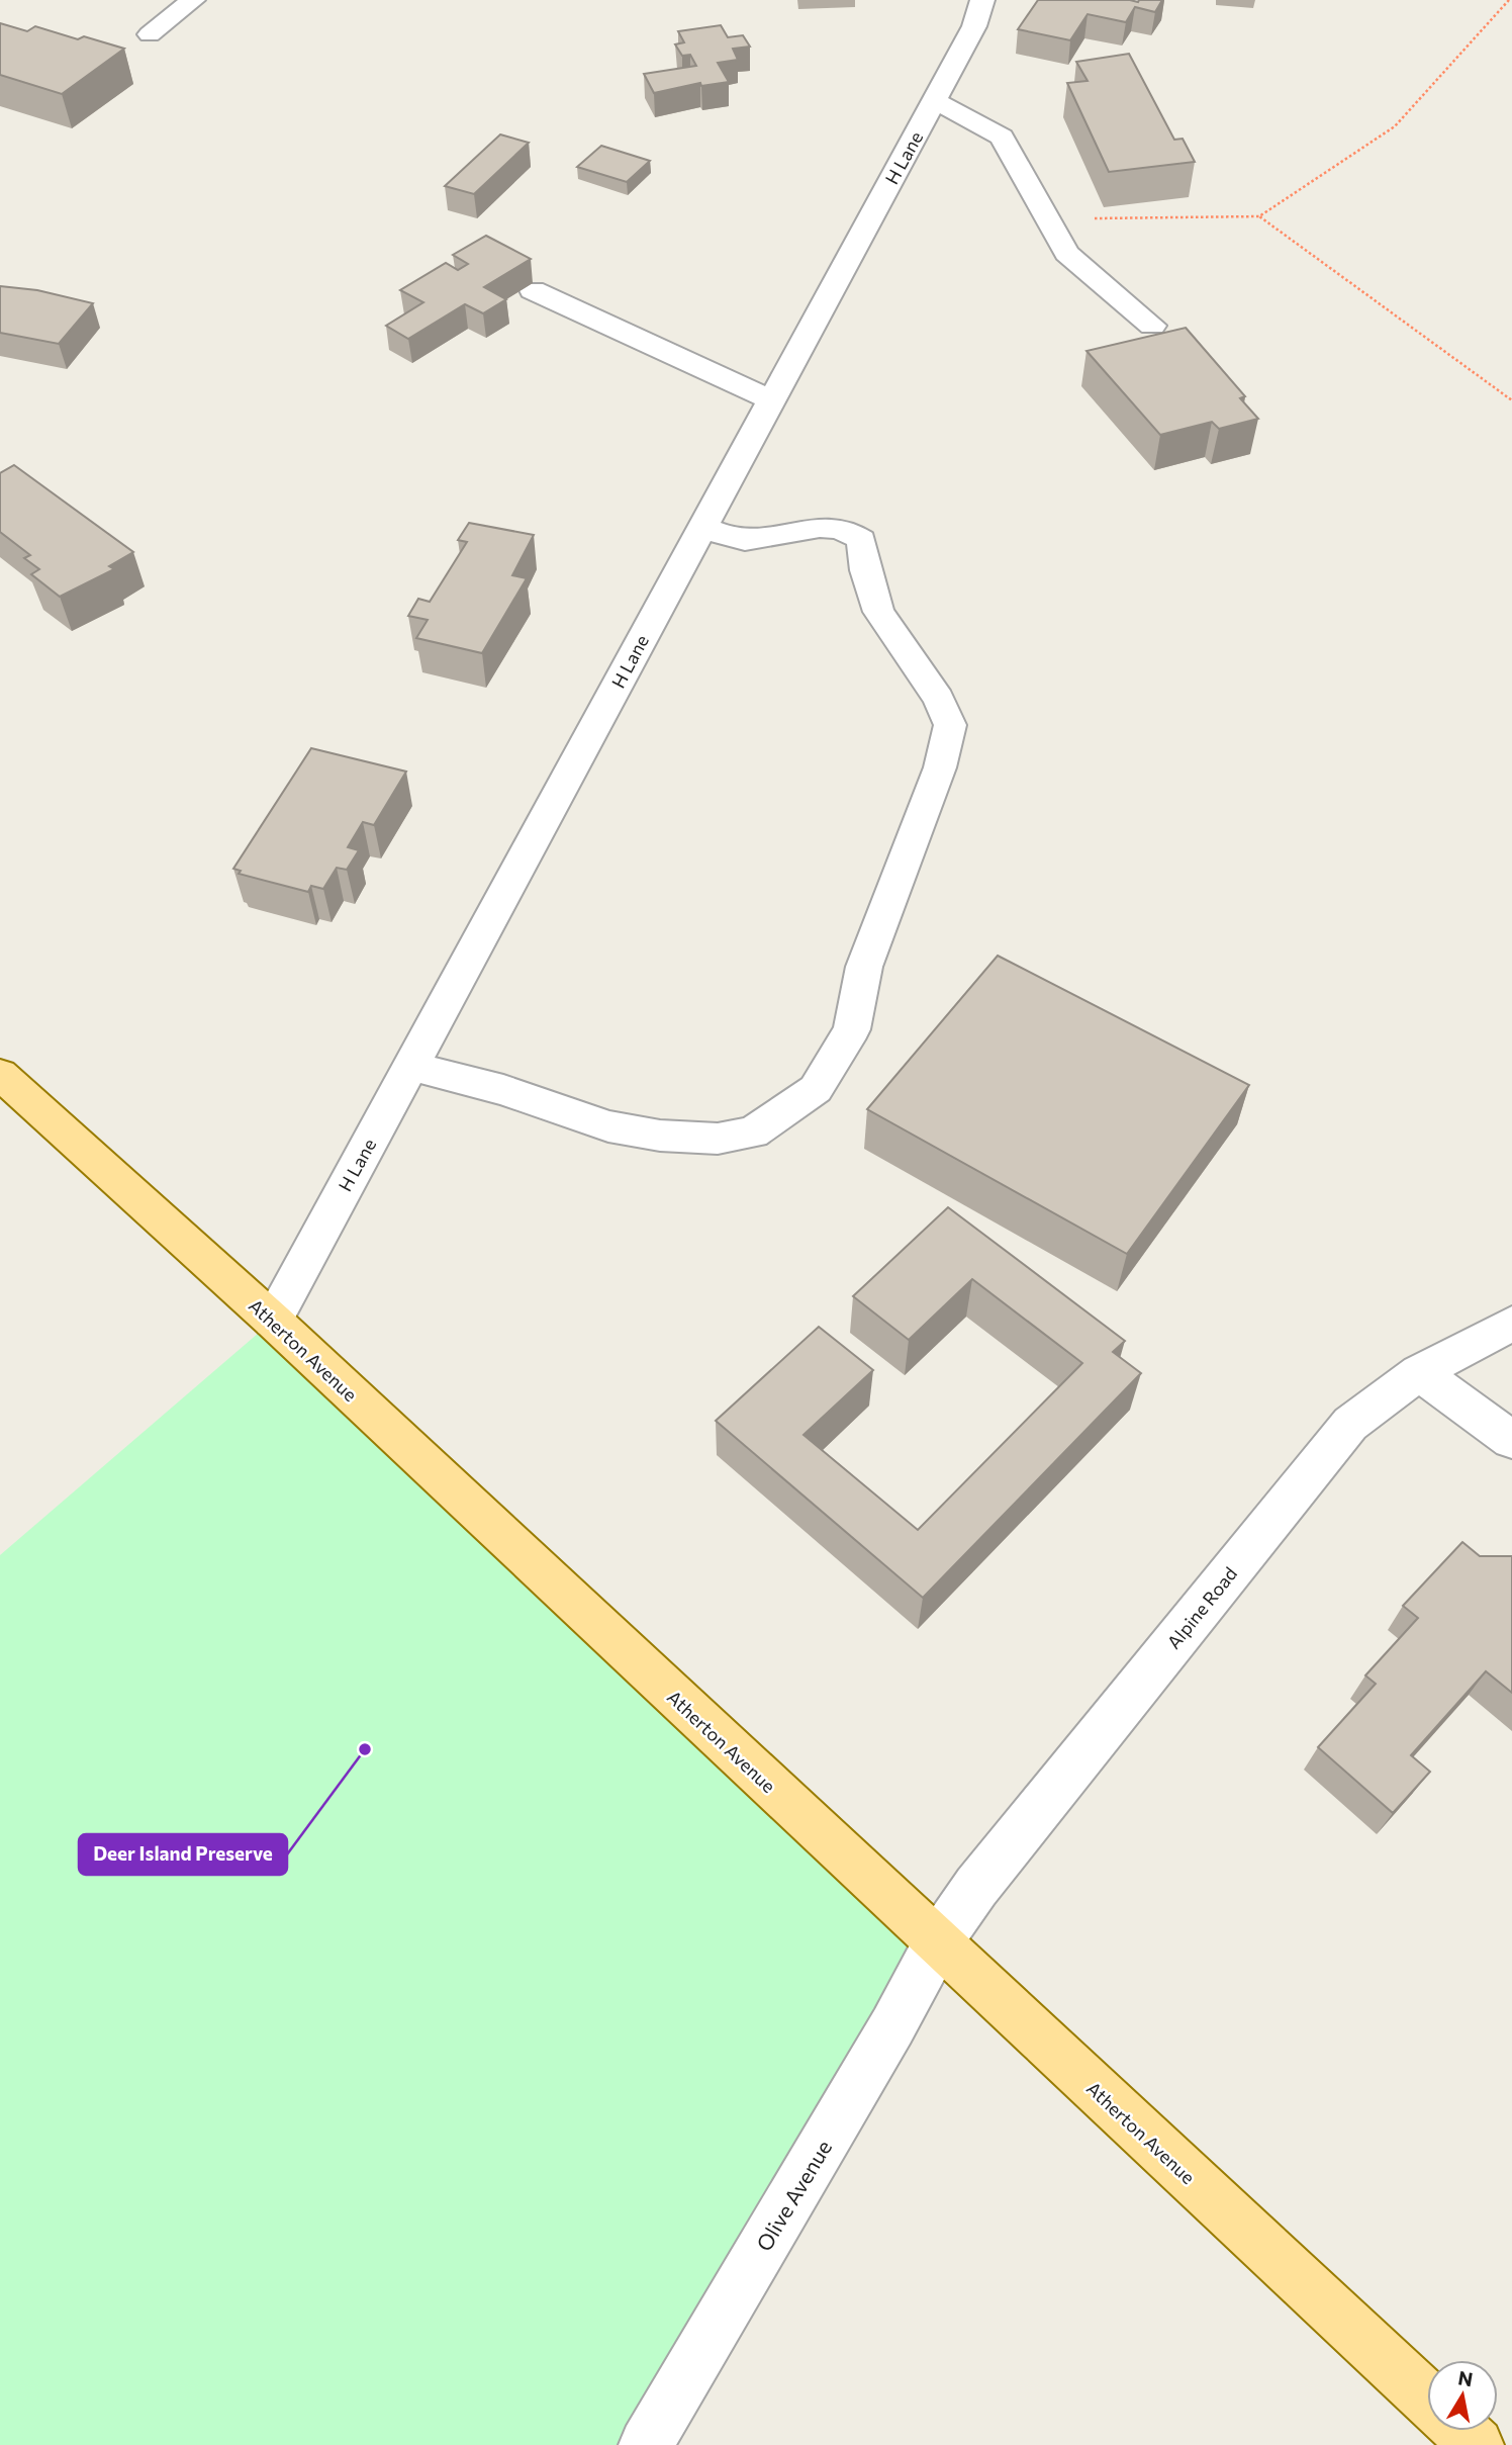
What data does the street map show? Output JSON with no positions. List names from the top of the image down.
{
  "streets": {
    "main road": ["Atherton Avenue"],
    "street": ["H Lane", "Alpine Road", "Olive Avenue"]
  },
  "crossings": [
    ["H Lane", "Atherton Avenue"],
    ["Atherton Avenue", "Alpine Road"],
    ["Atherton Avenue", "Olive Avenue"],
    ["Alpine Road", "Olive Avenue"]
  ],
  "places": ["Deer Island Preserve"],
  "north": "top"
}
